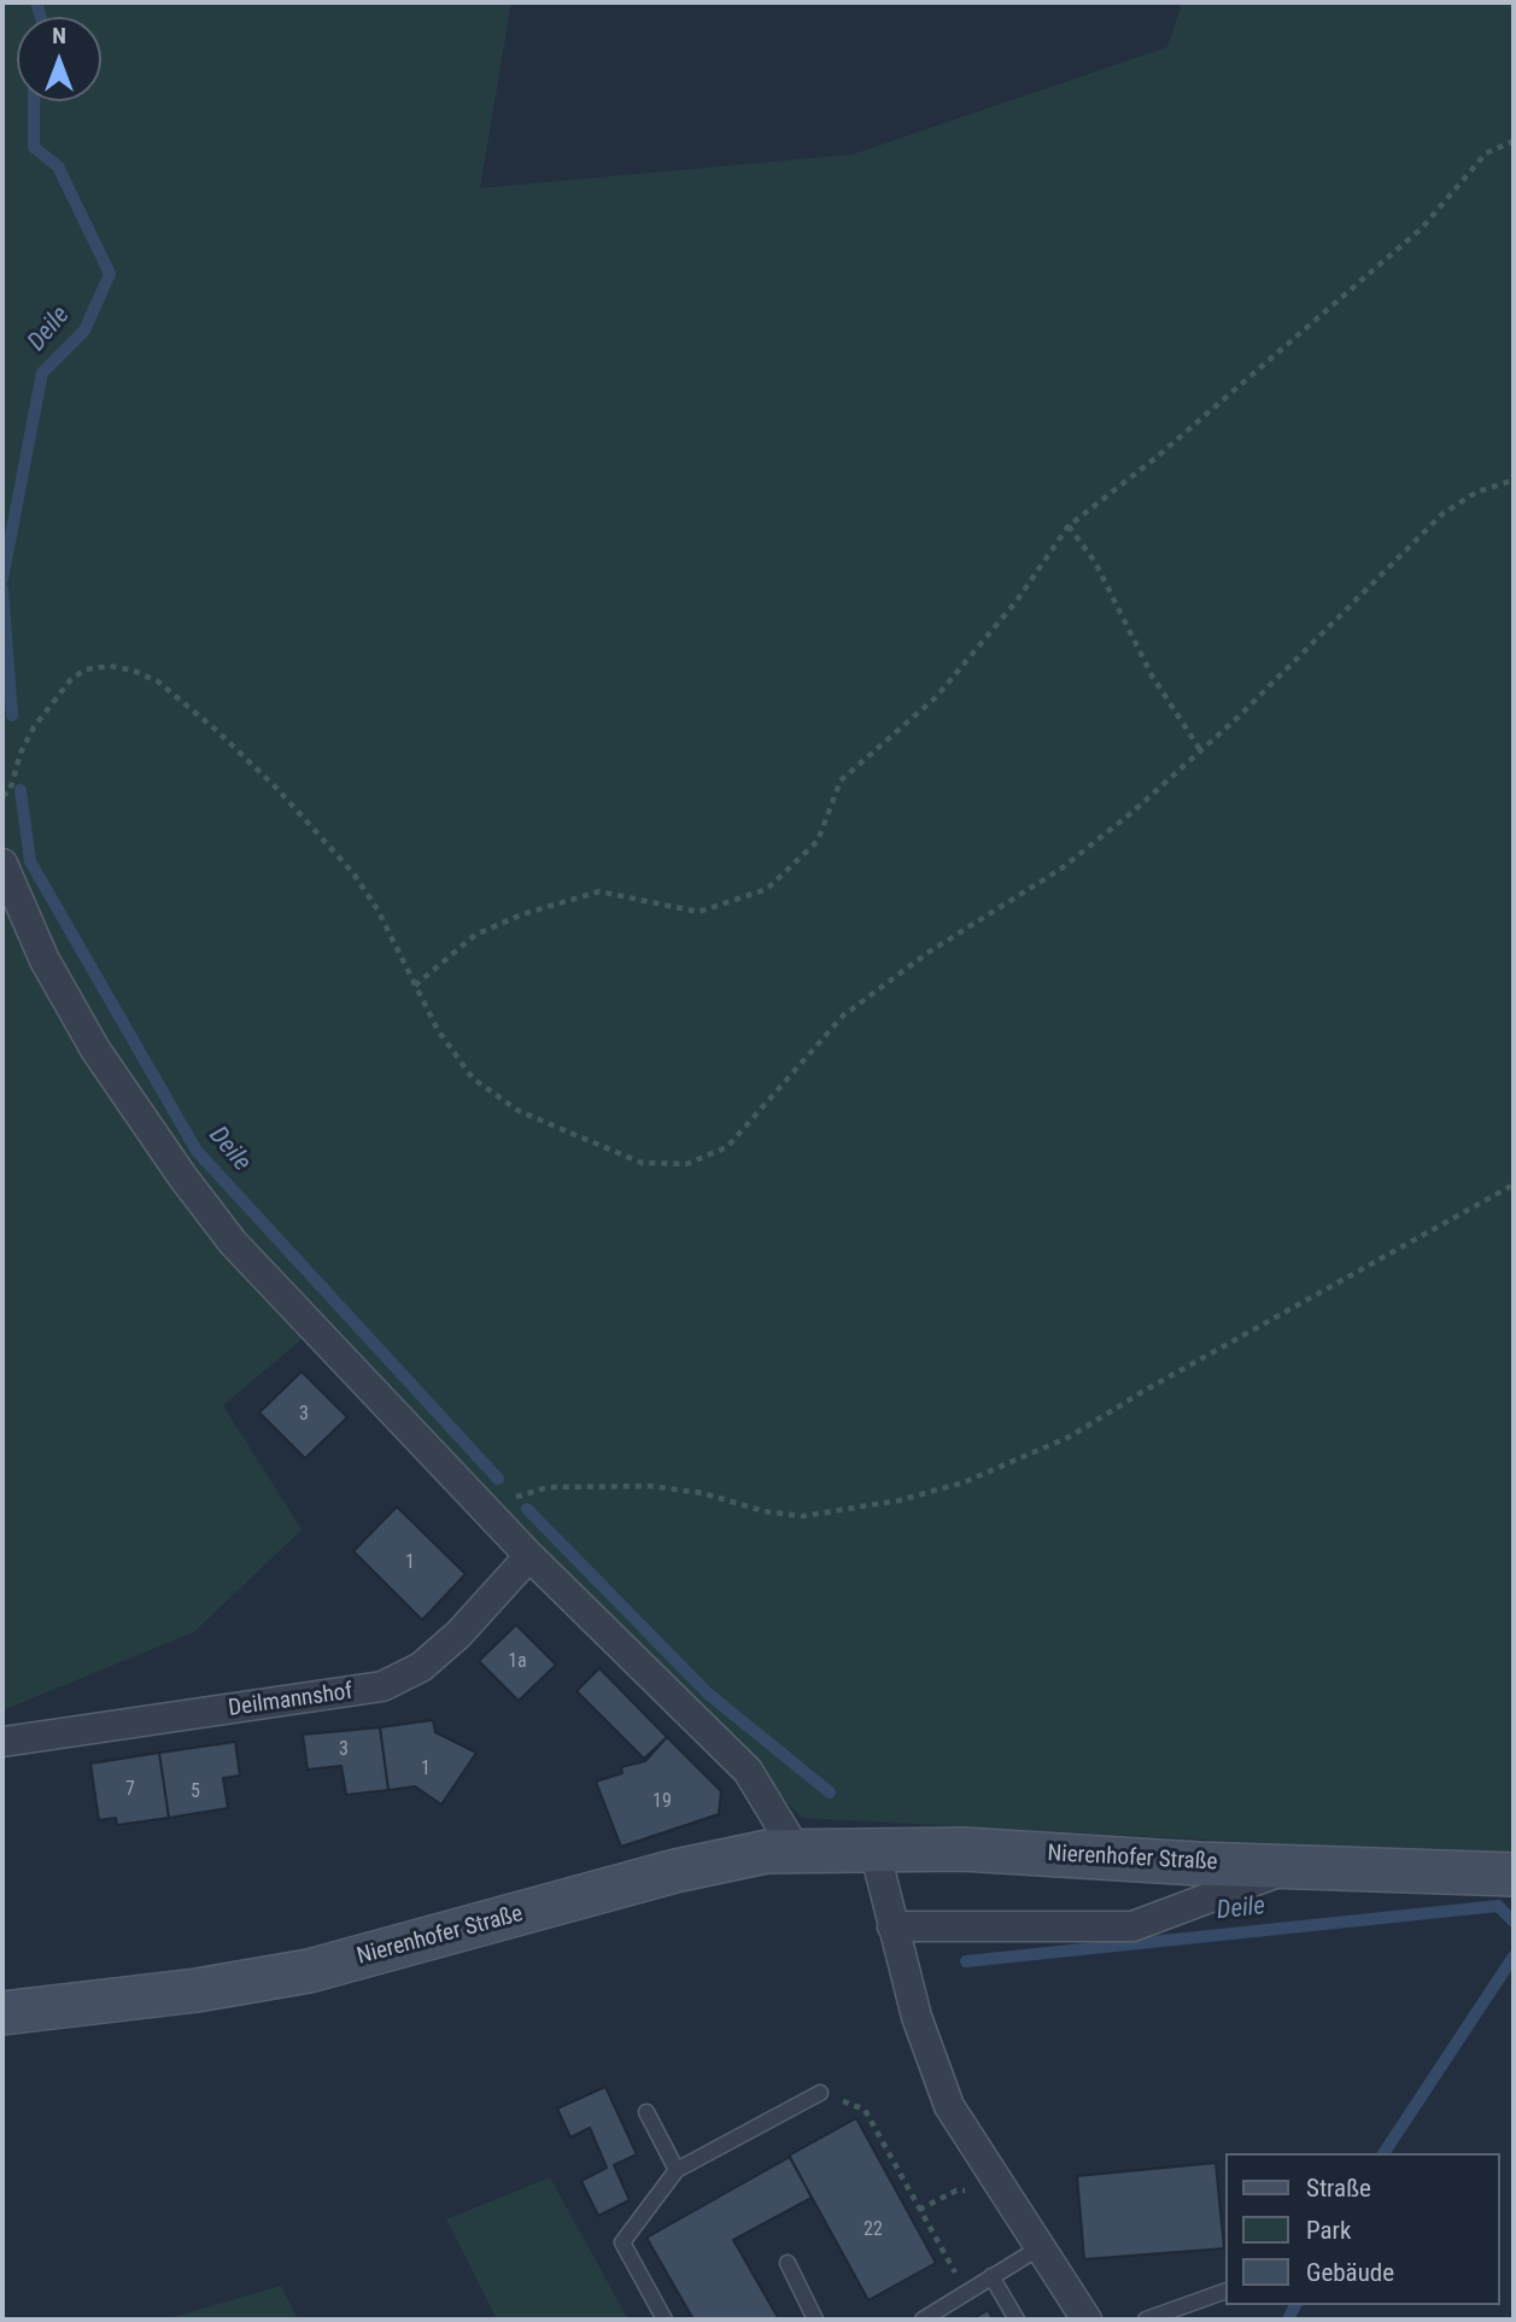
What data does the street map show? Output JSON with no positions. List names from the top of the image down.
{
  "streets": {
    "main road": ["Nierenhofer Straße"],
    "street": ["Deilmannshof"]
  },
  "water": ["Deile"],
  "house_numbers": [
    "3",
    "1",
    "1a",
    "3",
    "1",
    "7",
    "5",
    "19",
    "22"
  ],
  "legend": ["Straße", "Park", "Gebäude"],
  "north": "top"
}
